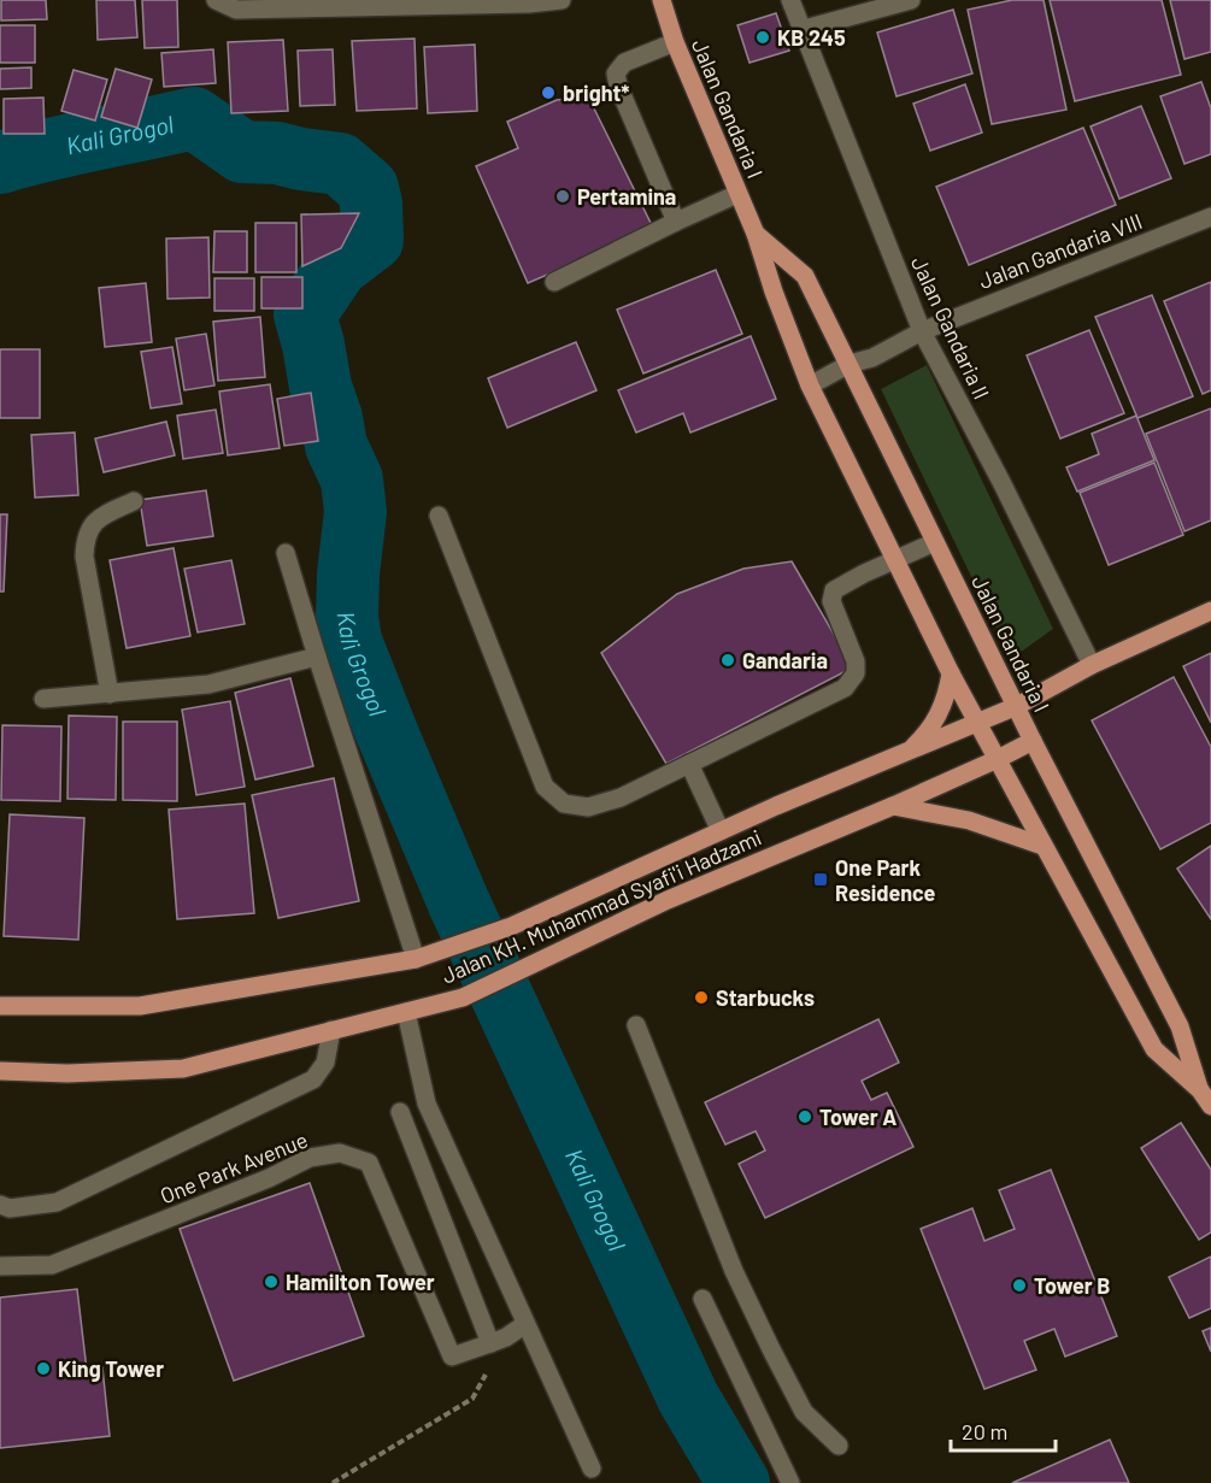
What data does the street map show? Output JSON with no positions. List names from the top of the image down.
{
  "streets": {
    "main road": ["Jalan Gandaria I", "Jalan KH. Muhammad Syafi'i Hadzami"],
    "street": ["Jalan Gandaria VIII", "Jalan Gandaria II", "One Park Avenue"]
  },
  "crossings": [
    ["Jalan Gandaria I", "Jalan Gandaria VIII"],
    ["Jalan Gandaria I", "Jalan KH. Muhammad Syafi'i Hadzami"],
    ["Jalan Gandaria VIII", "Jalan Gandaria II"],
    ["Jalan Gandaria II", "Jalan KH. Muhammad Syafi'i Hadzami"],
    ["Jalan KH. Muhammad Syafi'i Hadzami", "One Park Avenue"]
  ],
  "water": ["Kali Grogol"],
  "places": {
    "other": [
      "KB 245",
      "bright*",
      "Pertamina",
      "Gandaria",
      "Starbucks",
      "Tower A",
      "Hamilton Tower",
      "Tower B",
      "King Tower"
    ],
    "transit": ["One Park Residence"]
  },
  "scale_bar": "20 m"
}
